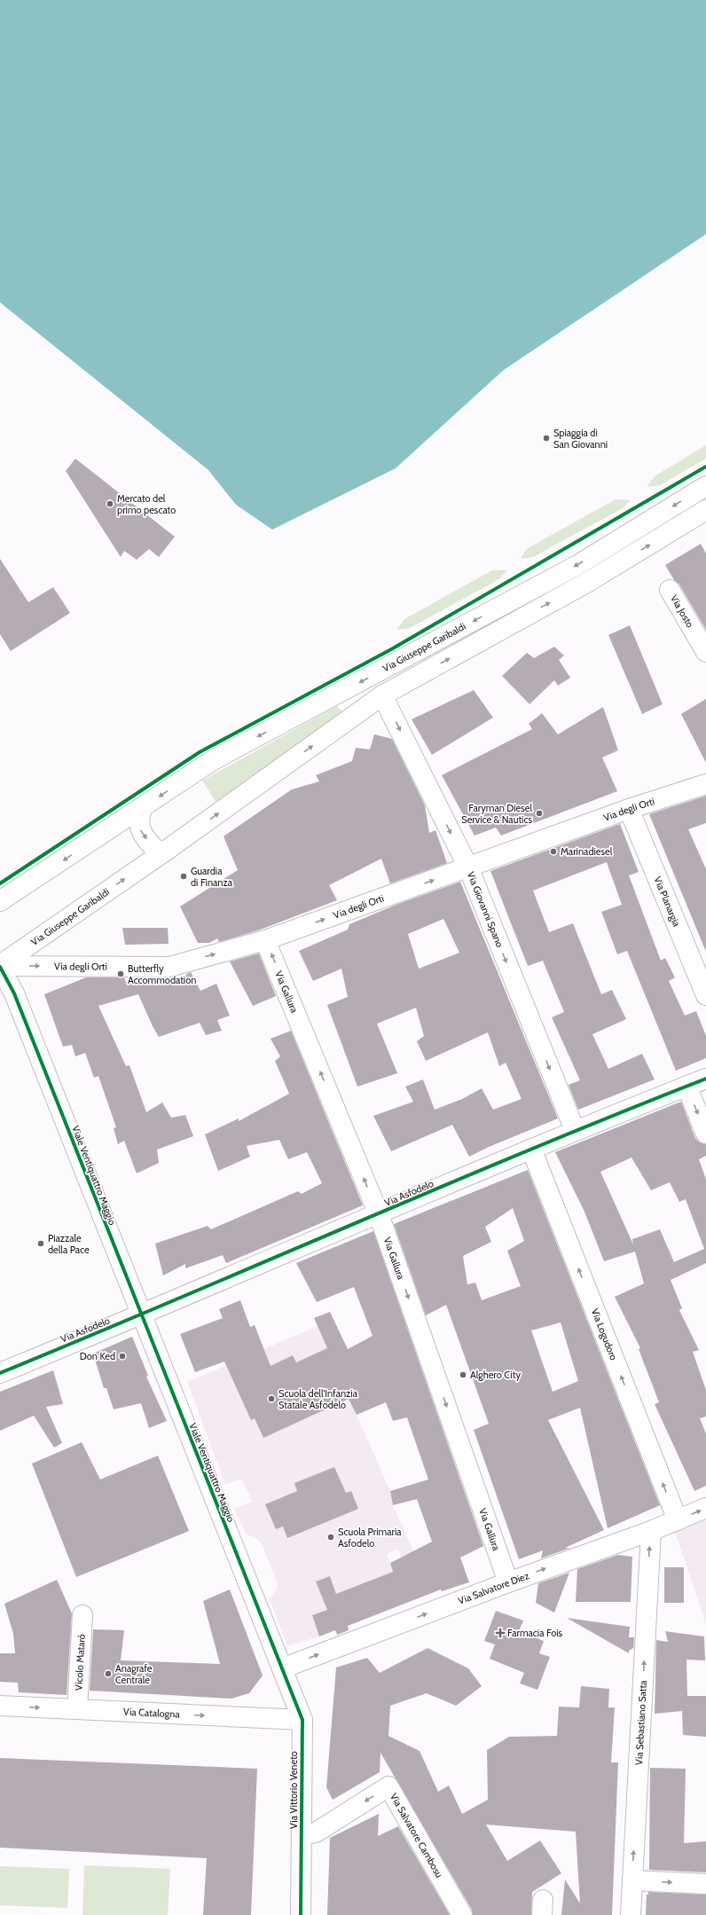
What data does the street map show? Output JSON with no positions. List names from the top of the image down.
{
  "streets": {
    "street": [
      "Via Josto",
      "Via Giuseppe Garibaldi",
      "Via degli Orti",
      "Via Planargia",
      "Via Giovanni Spano",
      "Via Gallura",
      "Viale Ventiquattro Maggio",
      "Via Asfodelo",
      "Via Logudoro",
      "Via Salvatore Diez",
      "Vicolo Matarò",
      "Via Catalogna",
      "Via Sebastiano Satta",
      "Via Vittorio Veneto",
      "Via Salvatore Cambosu"
    ]
  },
  "crossings": [
    ["Via Giuseppe Garibaldi", "Via degli Orti"],
    ["Via Giuseppe Garibaldi", "Via Giovanni Spano"],
    ["Via Giuseppe Garibaldi", "Viale Ventiquattro Maggio"],
    ["Via degli Orti", "Via Planargia"],
    ["Via degli Orti", "Via Giovanni Spano"],
    ["Via degli Orti", "Via Gallura"],
    ["Via degli Orti", "Viale Ventiquattro Maggio"],
    ["Via Giovanni Spano", "Via Asfodelo"],
    ["Via Gallura", "Via Asfodelo"],
    ["Via Gallura", "Via Salvatore Diez"],
    ["Viale Ventiquattro Maggio", "Via Asfodelo"],
    ["Viale Ventiquattro Maggio", "Via Salvatore Diez"],
    ["Viale Ventiquattro Maggio", "Via Vittorio Veneto"],
    ["Via Asfodelo", "Via Logudoro"],
    ["Via Logudoro", "Via Salvatore Diez"],
    ["Via Salvatore Diez", "Via Sebastiano Satta"],
    ["Via Salvatore Diez", "Via Vittorio Veneto"],
    ["Vicolo Matarò", "Via Catalogna"],
    ["Via Catalogna", "Via Vittorio Veneto"],
    ["Via Vittorio Veneto", "Via Salvatore Cambosu"]
  ],
  "one_way": [
    "Via degli Orti",
    "Via Giovanni Spano",
    "Via Logudoro",
    "Via Salvatore Diez",
    "Via Catalogna",
    "Via Sebastiano Satta"
  ],
  "places": {
    "other": [
      "Spiaggia di San Giovanni",
      "Mercato del primo pescato",
      "Faryman Diesel Service & Nautics",
      "Marinadiesel",
      "Guardia di Finanza",
      "Butterfly Accommodation",
      "Piazzale della Pace",
      "Don Ked",
      "Alghero City",
      "Scuola dell'Infanzia Statale Asfodelo",
      "Scuola Primaria Asfodelo",
      "Anagrafe Centrale"
    ],
    "health": ["Farmacia Fois"]
  }
}
